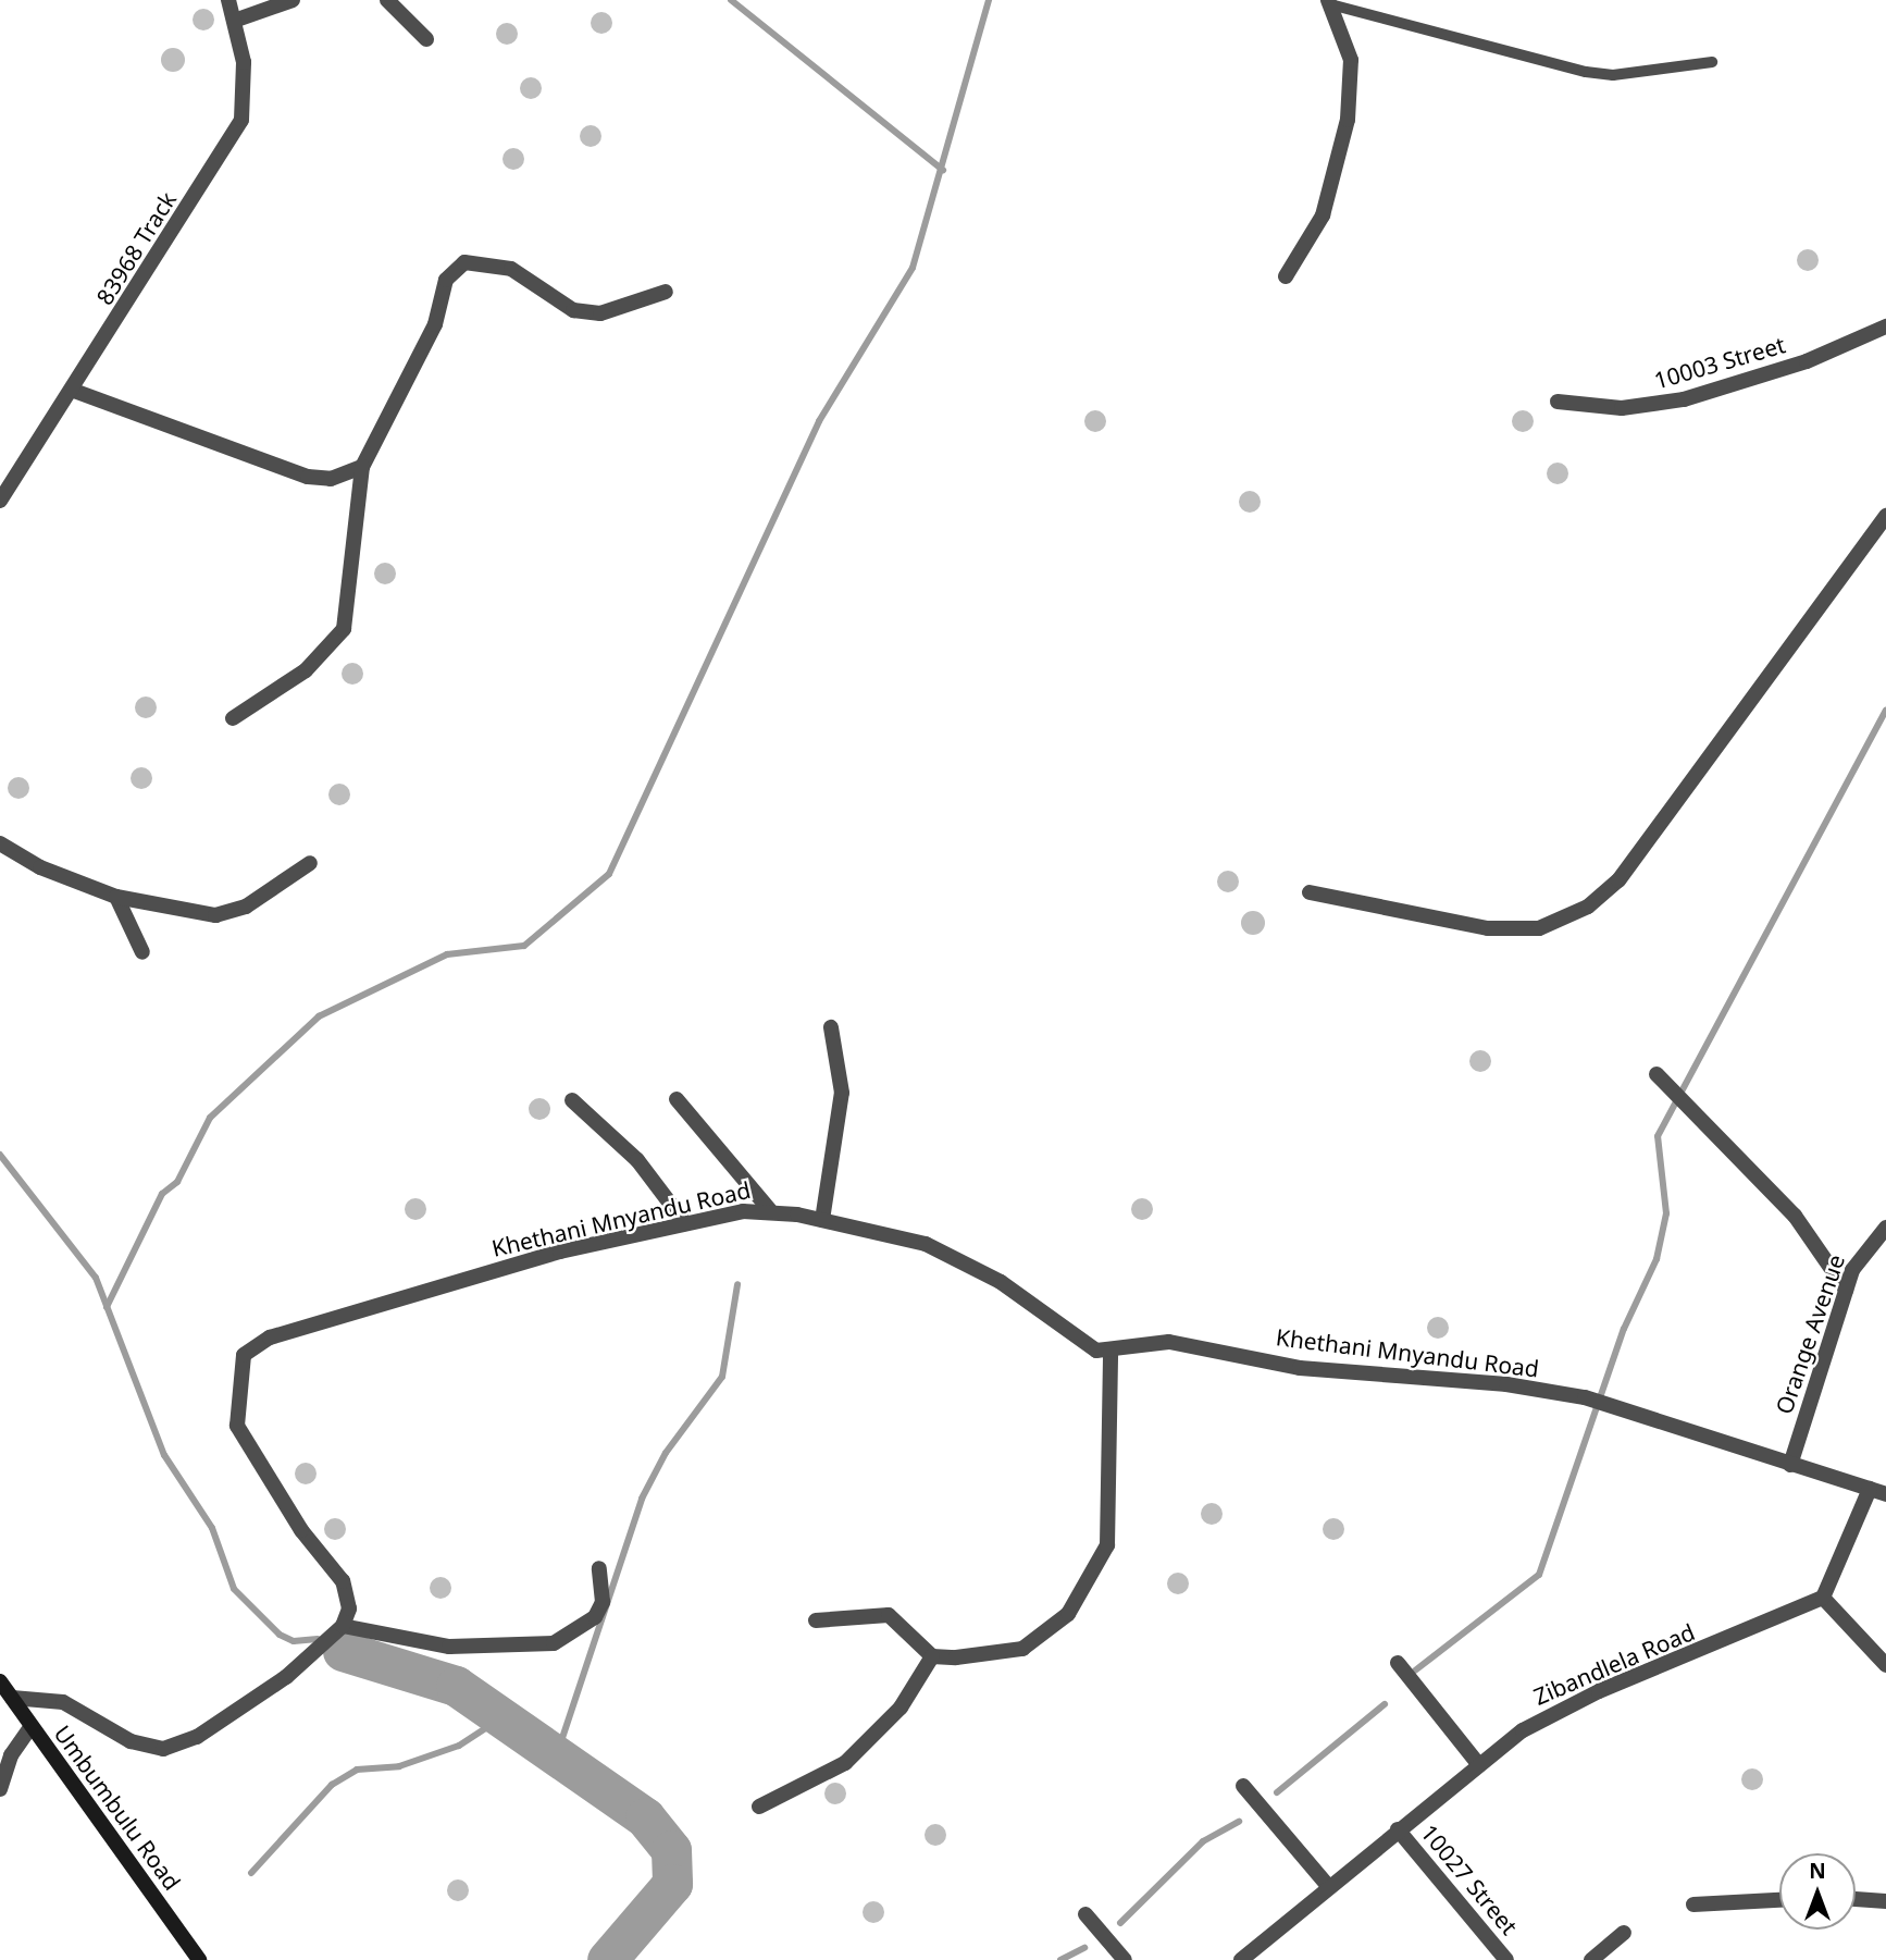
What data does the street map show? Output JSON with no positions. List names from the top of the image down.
{
  "streets": {
    "main road": ["Umbumbulu Road"],
    "street": [
      "83968 Track",
      "10003 Street",
      "Khethani Mnyandu Road",
      "Orange Avenue",
      "Zibandlela Road",
      "10027 Street"
    ]
  },
  "crossings": [
    ["Khethani Mnyandu Road", "Orange Avenue"],
    ["Zibandlela Road", "10027 Street"]
  ],
  "north": "top"
}
